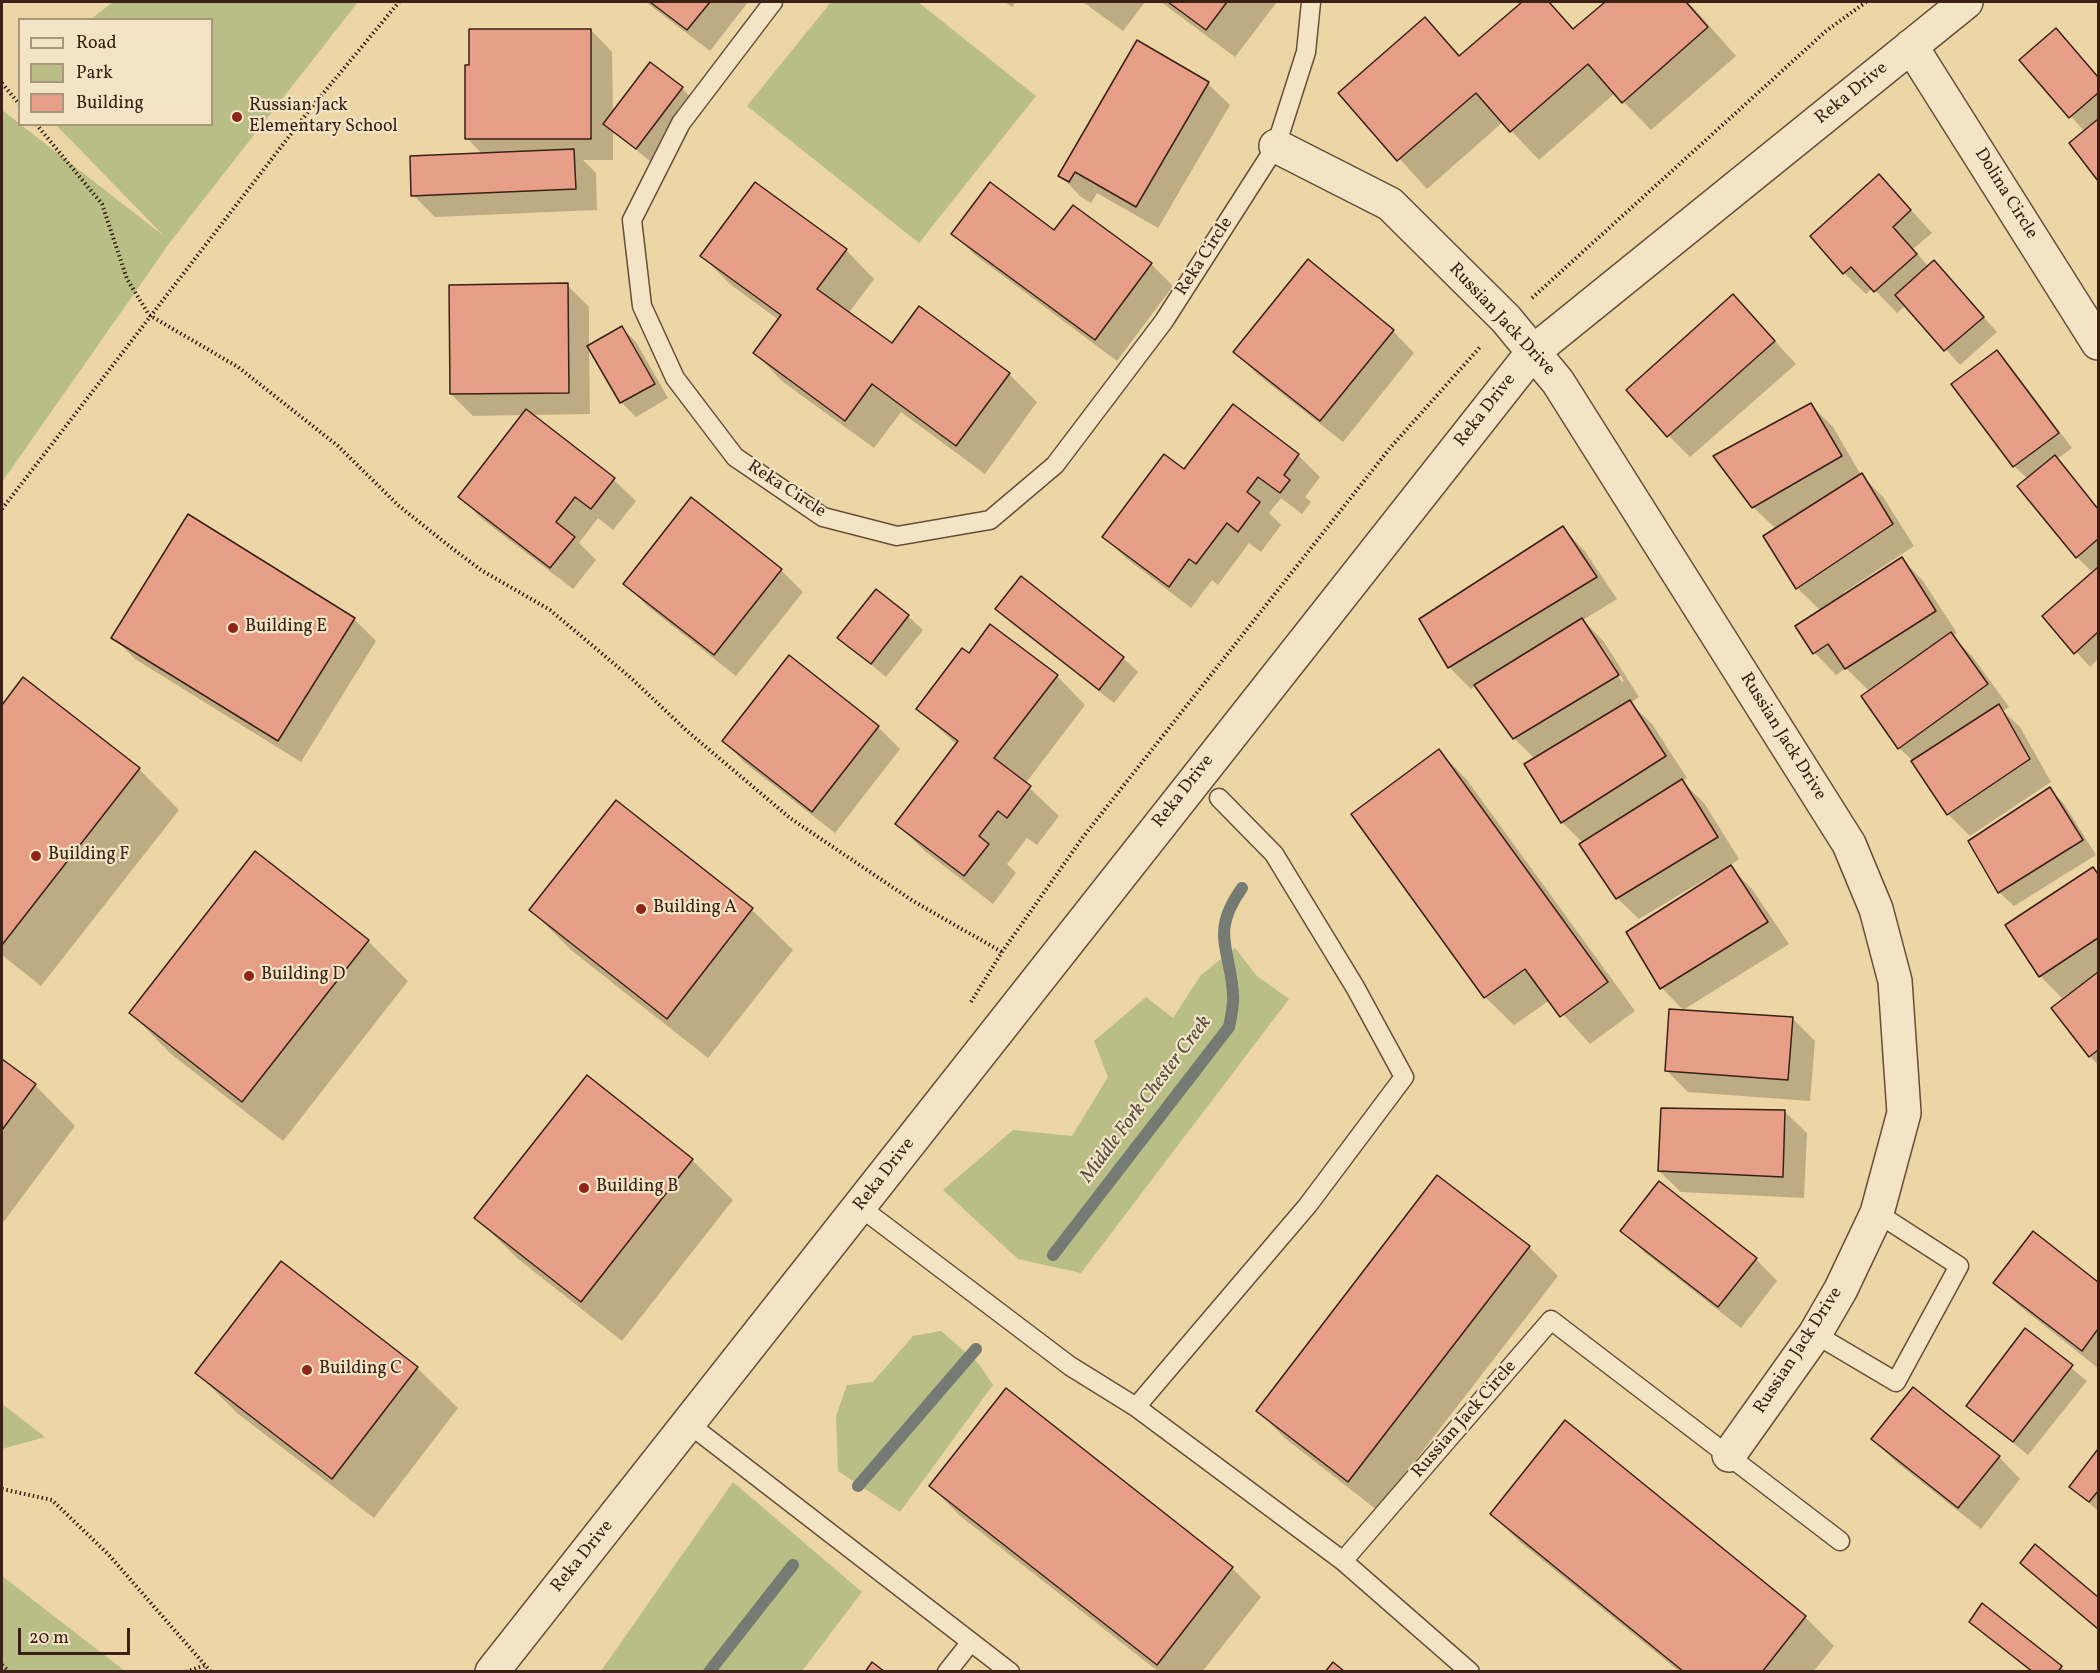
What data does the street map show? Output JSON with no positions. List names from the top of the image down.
{
  "streets": {
    "street": ["Reka Drive", "Dolina Circle", "Russian Jack Drive"],
    "lane": ["Reka Circle", "Russian Jack Circle"]
  },
  "crossings": [
    ["Reka Drive", "Dolina Circle"],
    ["Reka Drive", "Russian Jack Drive"],
    ["Reka Circle", "Russian Jack Drive"],
    ["Russian Jack Drive", "Russian Jack Circle"]
  ],
  "water": ["Middle Fork Chester Creek"],
  "places": [
    "Russian Jack Elementary School",
    "Building E",
    "Building F",
    "Building A",
    "Building D",
    "Building B",
    "Building C"
  ],
  "legend": ["Road", "Park", "Building"],
  "scale_bar": "20 m"
}
